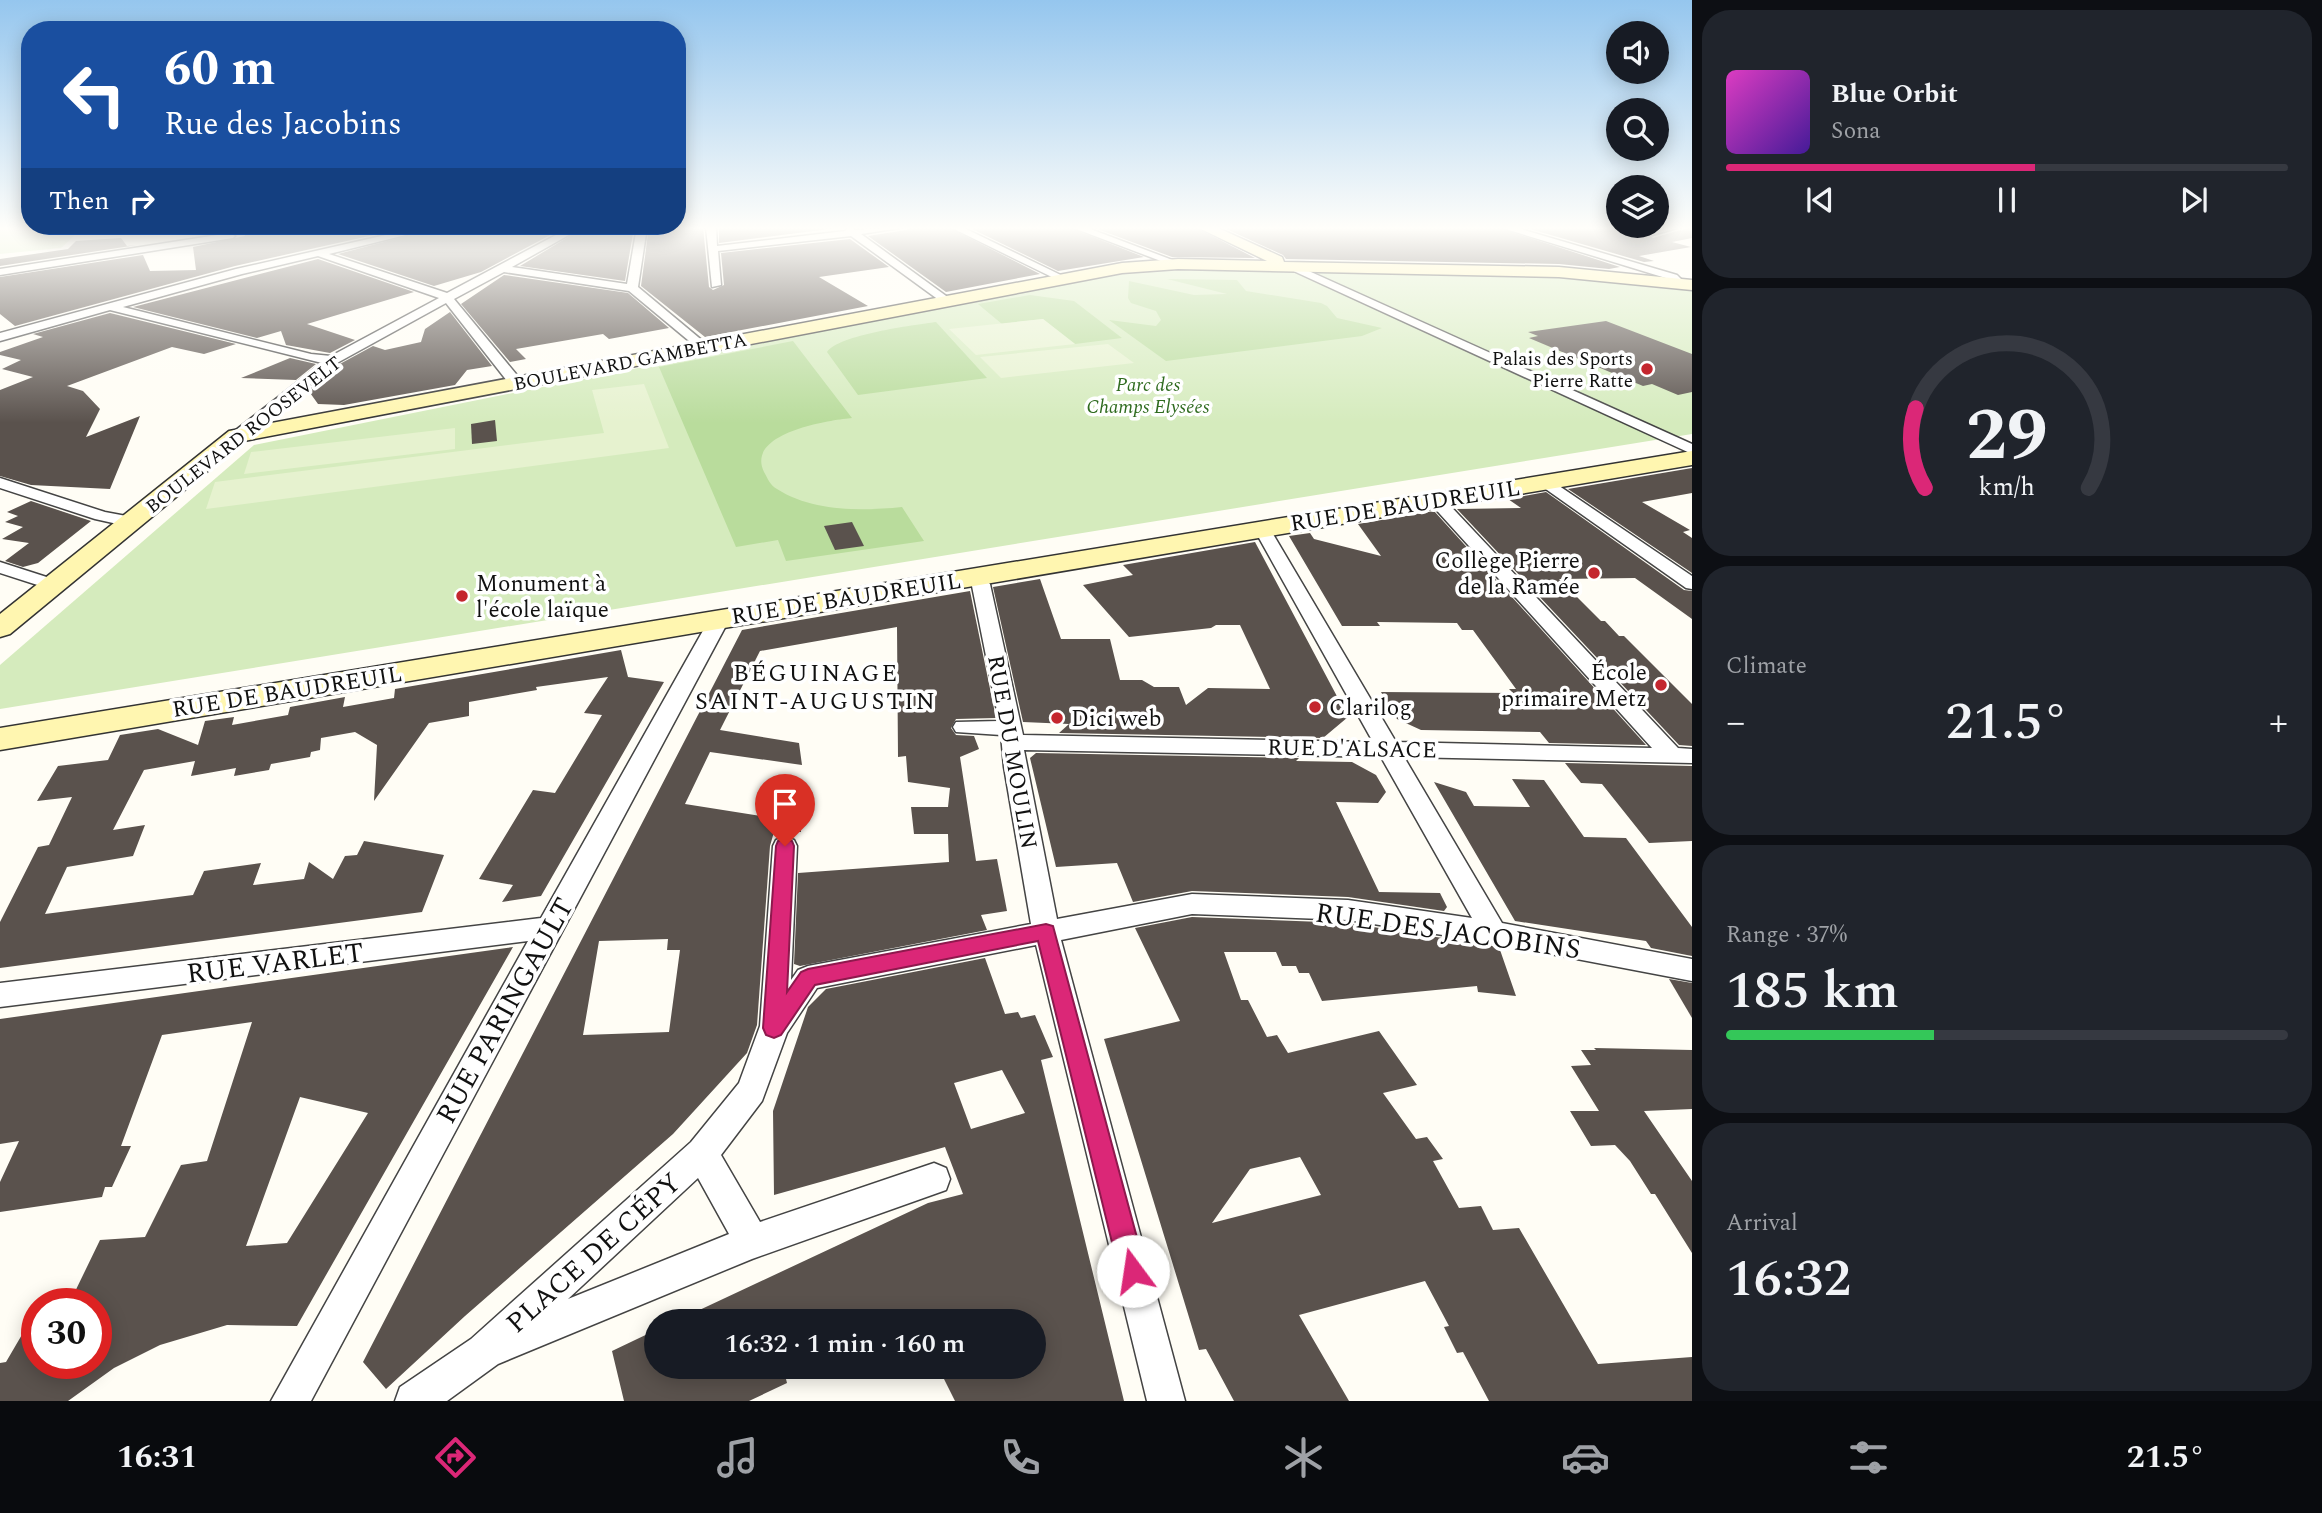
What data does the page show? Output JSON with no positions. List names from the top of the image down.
{
  "streets": {
    "main road": ["BOULEVARD GAMBETTA", "BOULEVARD ROOSEVELT", "RUE DE BAUDREUIL"],
    "street": [
      "RUE D'ALSACE",
      "RUE DU MOULIN",
      "RUE DES JACOBINS",
      "RUE VARLET",
      "RUE PARINGAULT",
      "PLACE DE CÉPY"
    ]
  },
  "crossings": [
    ["BOULEVARD GAMBETTA", "BOULEVARD ROOSEVELT"],
    ["RUE DE BAUDREUIL", "RUE DU MOULIN"],
    ["RUE DE BAUDREUIL", "RUE PARINGAULT"],
    ["RUE D'ALSACE", "RUE DU MOULIN"],
    ["RUE DU MOULIN", "RUE DES JACOBINS"],
    ["RUE DES JACOBINS", "PLACE DE CÉPY"],
    ["RUE VARLET", "RUE PARINGAULT"]
  ],
  "districts": ["BÉGUINAGE SAINT-AUGUSTIN"],
  "parks": ["Parc des Champs Elysées"],
  "places": [
    "Palais des Sports Pierre Ratte",
    "Collège Pierre de la Ramée",
    "Monument à l'école laïque",
    "École primaire Metz",
    "Clarilog",
    "Dici web"
  ],
  "page": {
    "turn": ["60 m", "Rue des Jacobins"],
    "song": ["Blue Orbit", "Sona"],
    "then": "Then",
    "tile": [
      "Climate",
      ["Range · 37%", "185 km"],
      ["Arrival", "16:32"]
    ],
    "heat": ["−", "21.5°", "+"],
    "limit": "30",
    "trip": "16:32 · 1 min · 160 m",
    "tabs": ["16:31", "21.5°"],
    "gauge": ["29", "km/h"]
  }
}
